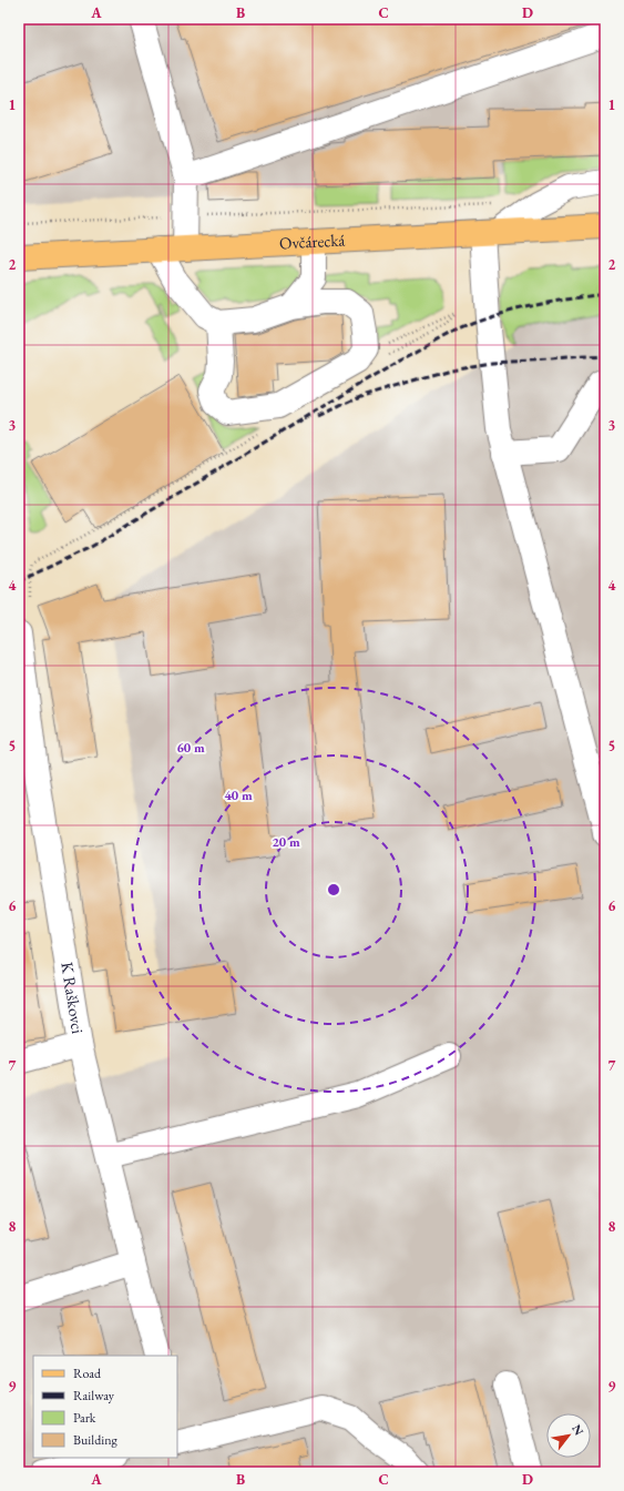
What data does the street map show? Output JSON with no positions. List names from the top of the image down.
{
  "streets": {
    "main road": ["Ovčárecká"],
    "street": ["K Raškovci"]
  },
  "legend": [
    "Road",
    "Railway",
    "Park",
    "Building"
  ],
  "north": "top right",
  "grid": {
    "columns": [
      "A",
      "B",
      "C",
      "D"
    ],
    "rows": [
      "1",
      "2",
      "3",
      "4",
      "5",
      "6",
      "7",
      "8",
      "9"
    ]
  },
  "rings": ["60 m", "40 m", "20 m"]
}
